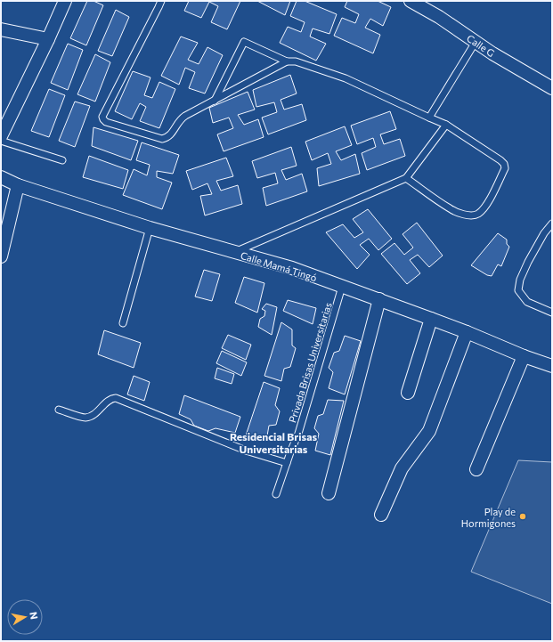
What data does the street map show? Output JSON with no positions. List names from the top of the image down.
{
  "streets": {
    "street": ["Calle G", "Calle Mamá Tingó"],
    "lane": ["Privada Brisas Universitarias"]
  },
  "crossings": [
    ["Calle Mamá Tingó", "Privada Brisas Universitarias"]
  ],
  "districts": ["Residencial Brisas Universitarias"],
  "places": ["Play de Hormigones"],
  "north": "right"
}
